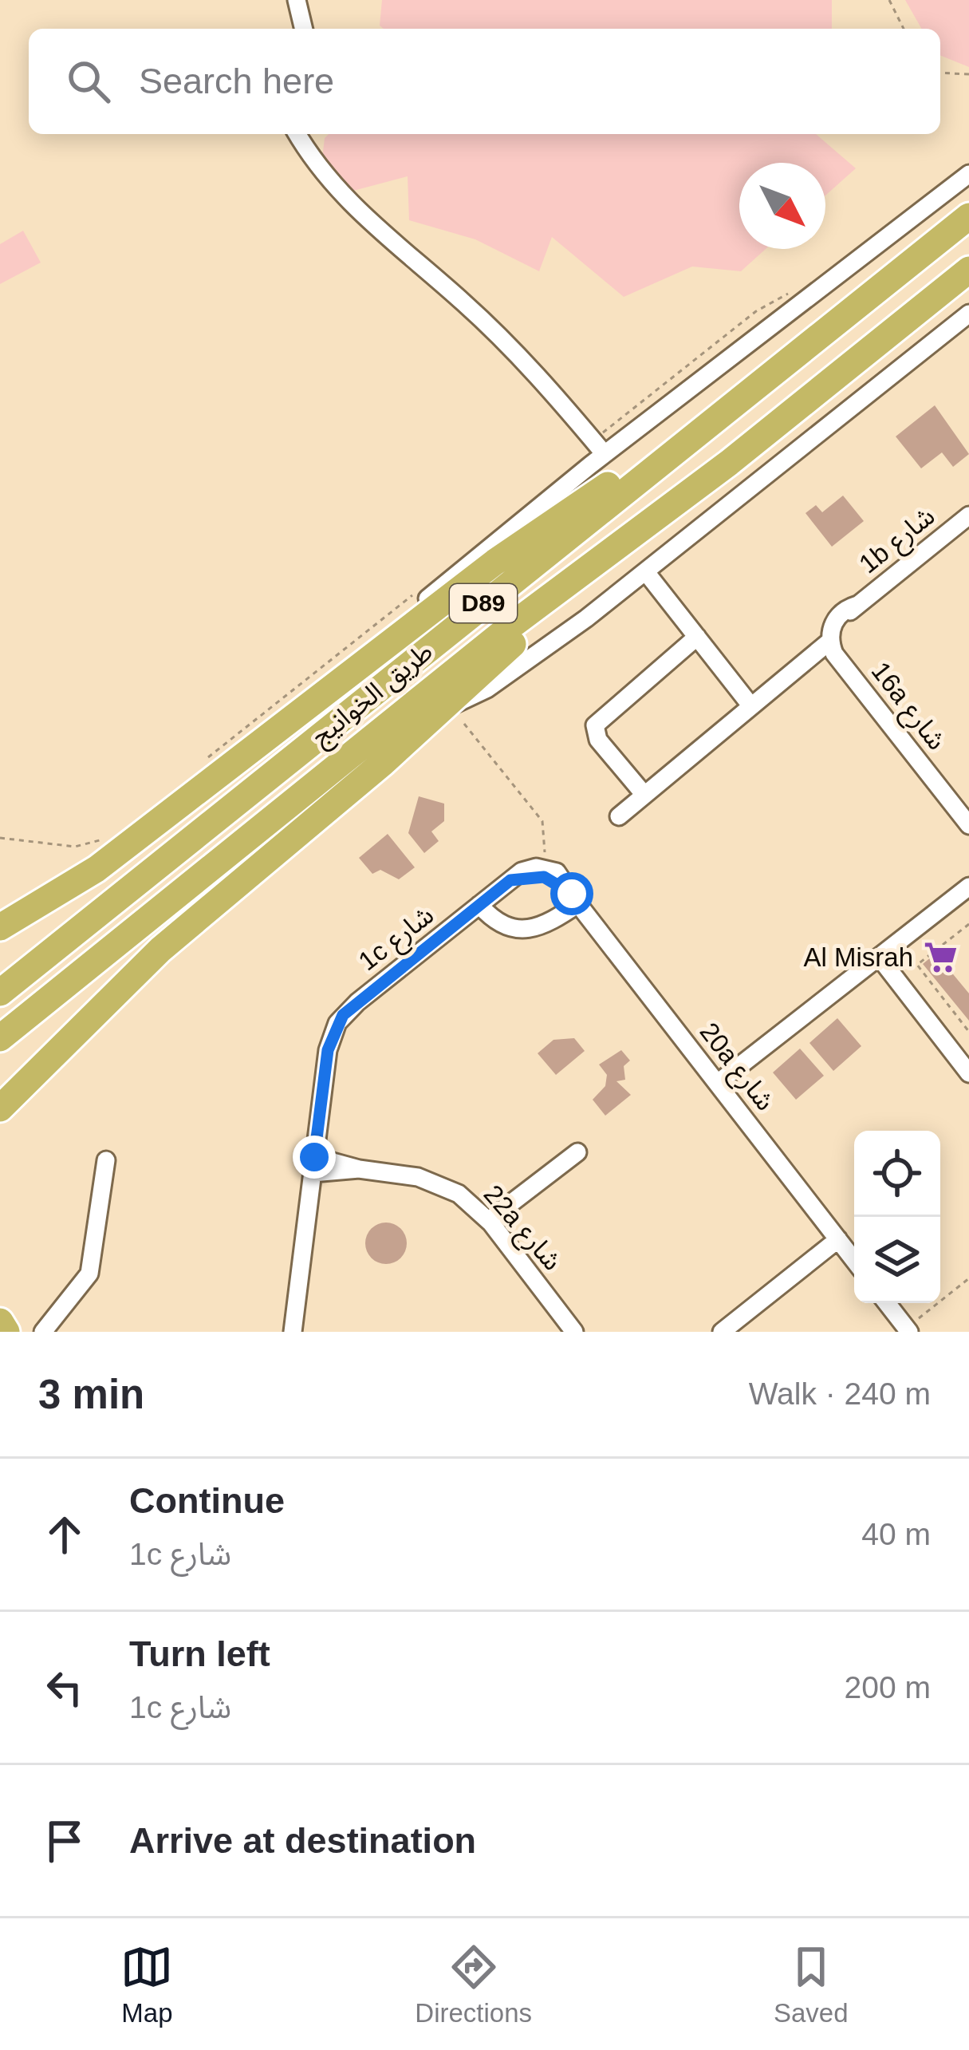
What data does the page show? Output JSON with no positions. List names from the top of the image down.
{
  "streets": {
    "highway": ["D89", "طريق الخوانيج"],
    "street": [
      "1b شارع",
      "16a شارع",
      "1c شارع",
      "20a شارع",
      "22a شارع"
    ]
  },
  "crossings": [
    ["1b شارع", "16a شارع"],
    ["1c شارع", "20a شارع"],
    ["1c شارع", "22a شارع"]
  ],
  "places": {
    "supermarket": ["Al Misrah"]
  },
  "north": "bottom right",
  "page": {
    "search": "Search here",
    "heading": ["3 min", "Walk · 240 m"],
    "list": [
      ["Continue", "1c شارع", "40 m"],
      ["Turn left", "1c شارع", "200 m"],
      "Arrive at destination"
    ],
    "nav": ["Map", "Directions", "Saved"]
  }
}
